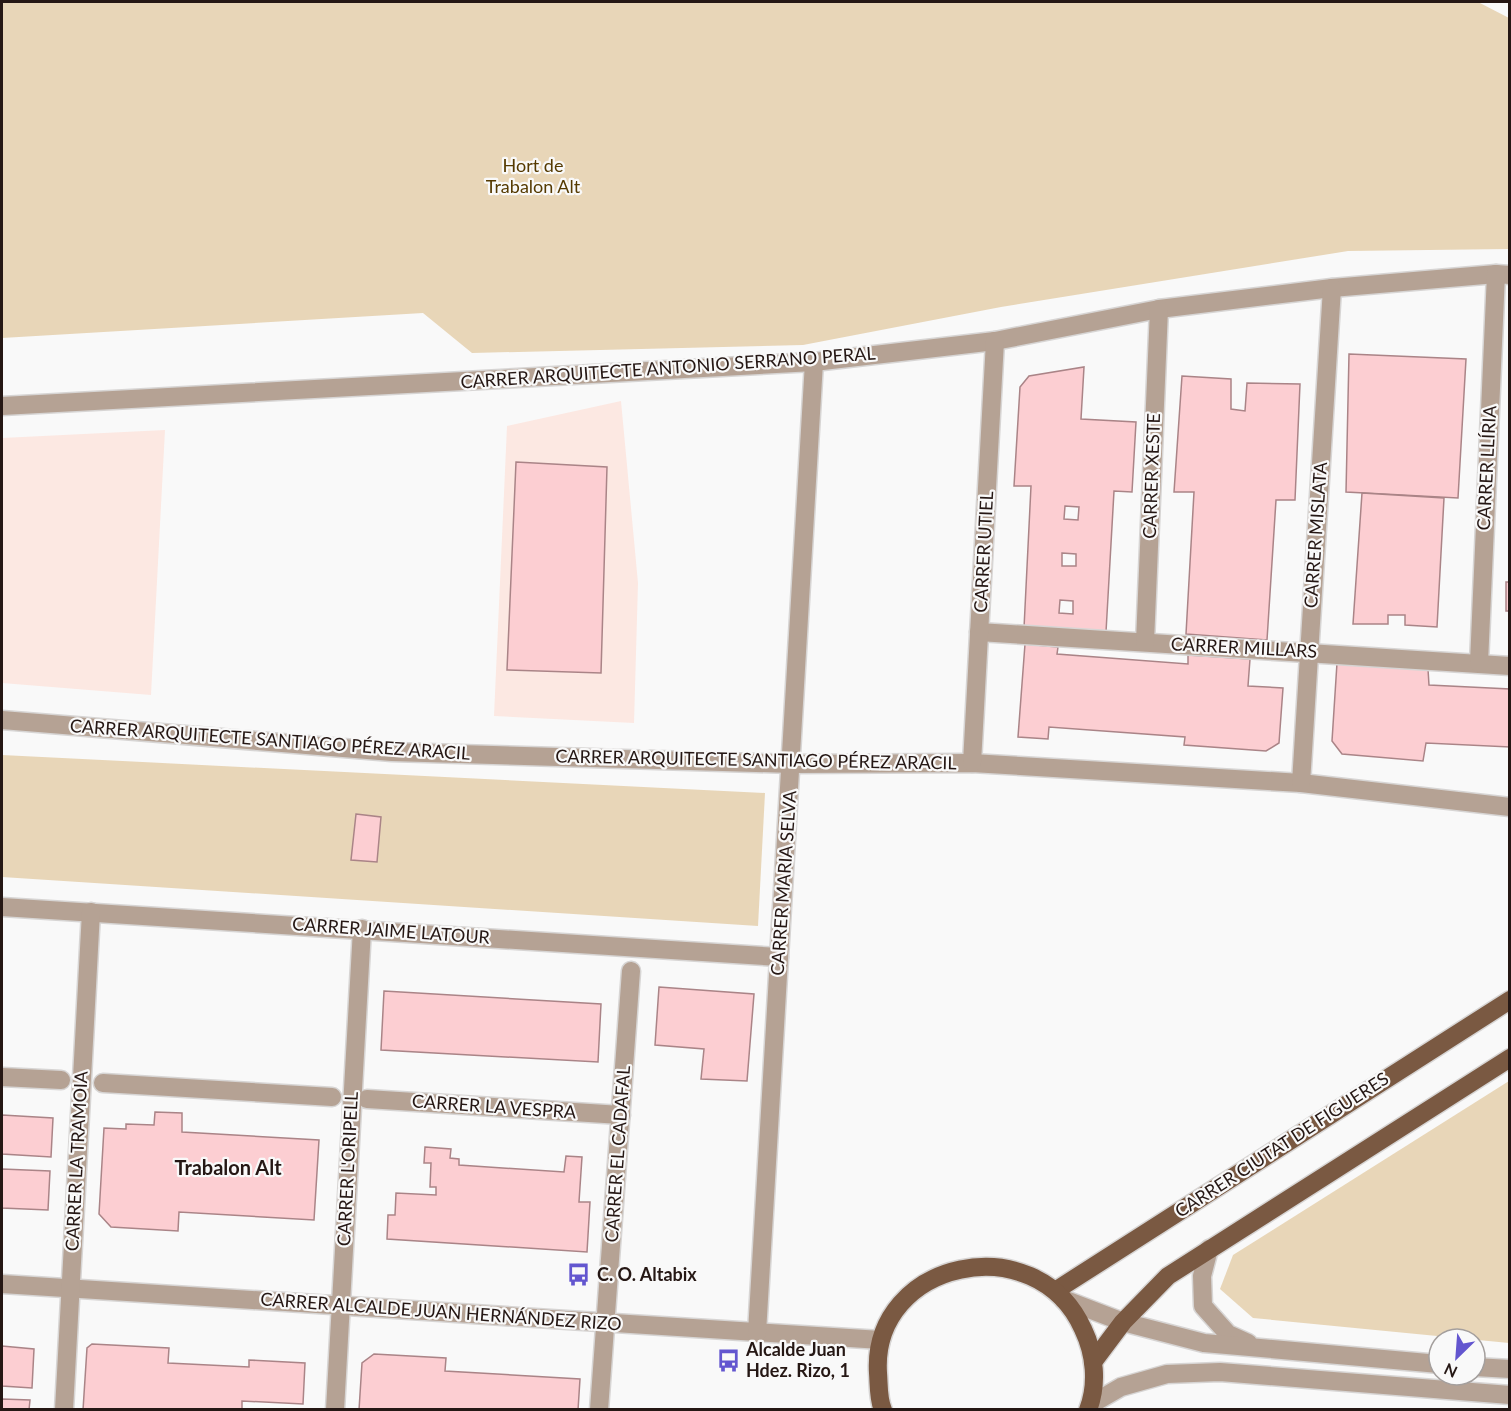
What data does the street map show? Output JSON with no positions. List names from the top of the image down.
{
  "streets": {
    "main road": ["CARRER CIUTAT DE FIGUERES"],
    "street": [
      "CARRER ARQUITECTE ANTONIO SERRANO PERAL",
      "CARRER LLÍRIA",
      "CARRER XESTE",
      "CARRER MISLATA",
      "CARRER UTIEL",
      "CARRER MILLARS",
      "CARRER ARQUITECTE SANTIAGO PÉREZ ARACIL",
      "CARRER MARIA SELVA",
      "CARRER JAIME LATOUR",
      "CARRER LA VESPRA",
      "CARRER EL CADAFAL",
      "CARRER LA TRAMOIA",
      "CARRER L'ORIPELL",
      "CARRER ALCALDE JUAN HERNÁNDEZ RIZO"
    ]
  },
  "crossings": [
    ["CARRER ARQUITECTE ANTONIO SERRANO PERAL", "CARRER LLÍRIA"],
    ["CARRER ARQUITECTE ANTONIO SERRANO PERAL", "CARRER XESTE"],
    ["CARRER ARQUITECTE ANTONIO SERRANO PERAL", "CARRER MISLATA"],
    ["CARRER ARQUITECTE ANTONIO SERRANO PERAL", "CARRER UTIEL"],
    ["CARRER ARQUITECTE ANTONIO SERRANO PERAL", "CARRER MARIA SELVA"],
    ["CARRER LLÍRIA", "CARRER MILLARS"],
    ["CARRER XESTE", "CARRER MILLARS"],
    ["CARRER MISLATA", "CARRER MILLARS"],
    ["CARRER MISLATA", "CARRER ARQUITECTE SANTIAGO PÉREZ ARACIL"],
    ["CARRER UTIEL", "CARRER MILLARS"],
    ["CARRER UTIEL", "CARRER ARQUITECTE SANTIAGO PÉREZ ARACIL"],
    ["CARRER ARQUITECTE SANTIAGO PÉREZ ARACIL", "CARRER MARIA SELVA"],
    ["CARRER MARIA SELVA", "CARRER JAIME LATOUR"],
    ["CARRER MARIA SELVA", "CARRER ALCALDE JUAN HERNÁNDEZ RIZO"],
    ["CARRER JAIME LATOUR", "CARRER LA TRAMOIA"],
    ["CARRER JAIME LATOUR", "CARRER L'ORIPELL"],
    ["CARRER LA VESPRA", "CARRER EL CADAFAL"],
    ["CARRER EL CADAFAL", "CARRER ALCALDE JUAN HERNÁNDEZ RIZO"],
    ["CARRER LA TRAMOIA", "CARRER ALCALDE JUAN HERNÁNDEZ RIZO"],
    ["CARRER L'ORIPELL", "CARRER ALCALDE JUAN HERNÁNDEZ RIZO"]
  ],
  "districts": ["Trabalon Alt"],
  "parks": ["Hort de Trabalon Alt"],
  "places": {
    "bus stop": ["C. O. Altabix", "Alcalde Juan Hdez. Rizo, 1"]
  },
  "north": "bottom left"
}
